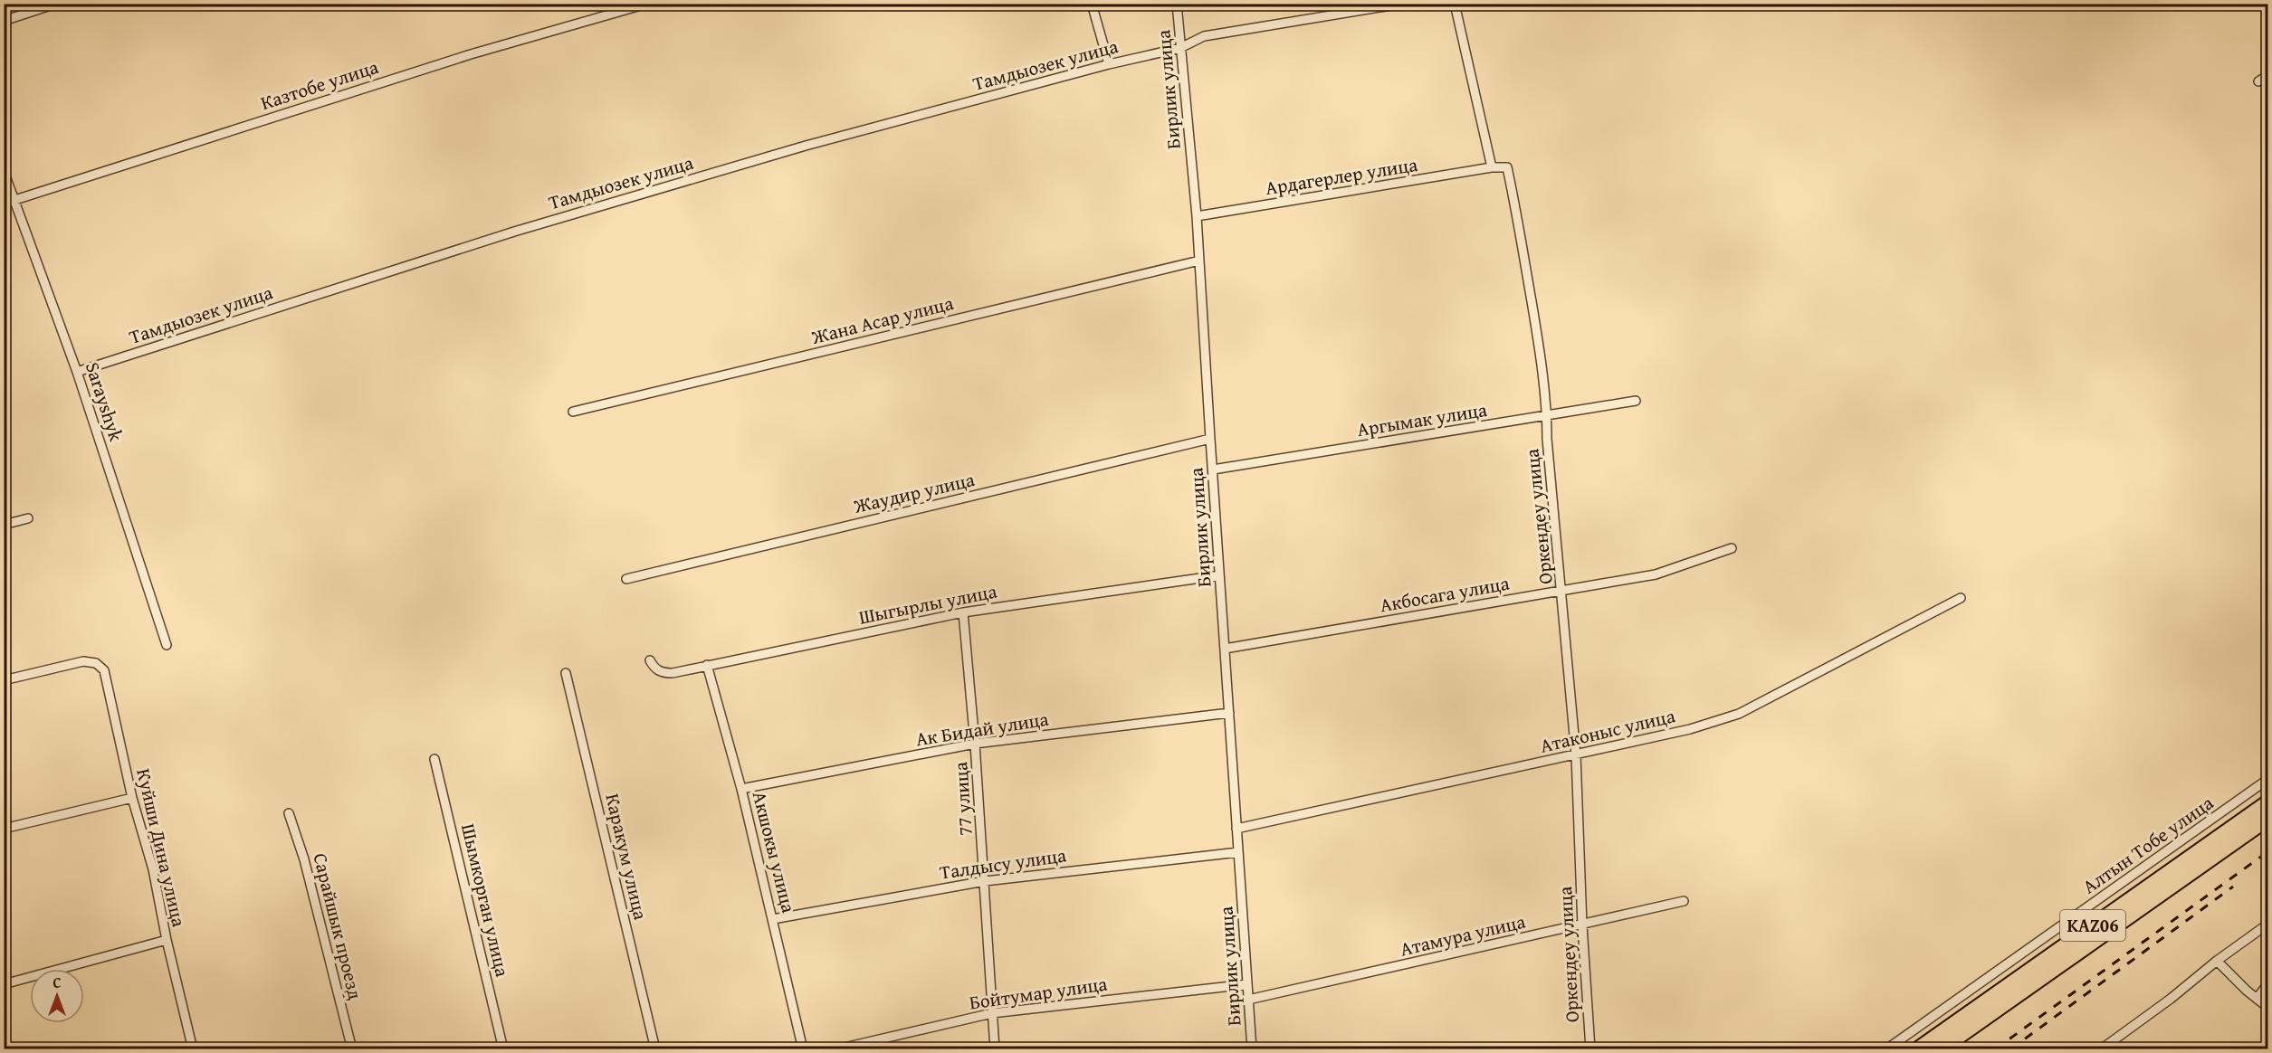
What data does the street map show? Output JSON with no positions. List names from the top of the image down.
{
  "streets": {
    "highway": ["KАZ06"],
    "street": [
      "Тамдыозек улица",
      "Казтобе улица",
      "Бирлик улица",
      "Ардагерлер улица",
      "Жана Асар улица",
      "Sarayshyk",
      "Аргымак улица",
      "Жаудир улица",
      "Оркендеу улица",
      "Акбосага улица",
      "Шыгырлы улица",
      "Ак Бидай улица",
      "Атаконыс улица",
      "77 улица",
      "Алтын Тобе улица",
      "Куйши Дина улица",
      "Акшокы улица",
      "Каракум улица",
      "Талдысу улица",
      "Шымкорган улица",
      "Сарайшык проезд",
      "Атамура улица",
      "Бойтумар улица"
    ]
  },
  "crossings": [
    ["Тамдыозек улица", "Бирлик улица"],
    ["Тамдыозек улица", "Sarayshyk"],
    ["Казтобе улица", "Sarayshyk"],
    ["Бирлик улица", "Ардагерлер улица"],
    ["Бирлик улица", "Жана Асар улица"],
    ["Бирлик улица", "Аргымак улица"],
    ["Бирлик улица", "Жаудир улица"],
    ["Бирлик улица", "Акбосага улица"],
    ["Бирлик улица", "Шыгырлы улица"],
    ["Бирлик улица", "Ак Бидай улица"],
    ["Бирлик улица", "Атаконыс улица"],
    ["Бирлик улица", "Талдысу улица"],
    ["Бирлик улица", "Атамура улица"],
    ["Бирлик улица", "Бойтумар улица"],
    ["Ардагерлер улица", "Оркендеу улица"],
    ["Аргымак улица", "Оркендеу улица"],
    ["Оркендеу улица", "Акбосага улица"],
    ["Оркендеу улица", "Атаконыс улица"],
    ["Оркендеу улица", "Атамура улица"],
    ["Шыгырлы улица", "77 улица"],
    ["Шыгырлы улица", "Акшокы улица"],
    ["Ак Бидай улица", "77 улица"],
    ["Ак Бидай улица", "Акшокы улица"],
    ["77 улица", "Талдысу улица"],
    ["77 улица", "Бойтумар улица"],
    ["Акшокы улица", "Талдысу улица"]
  ],
  "north": "top"
}
